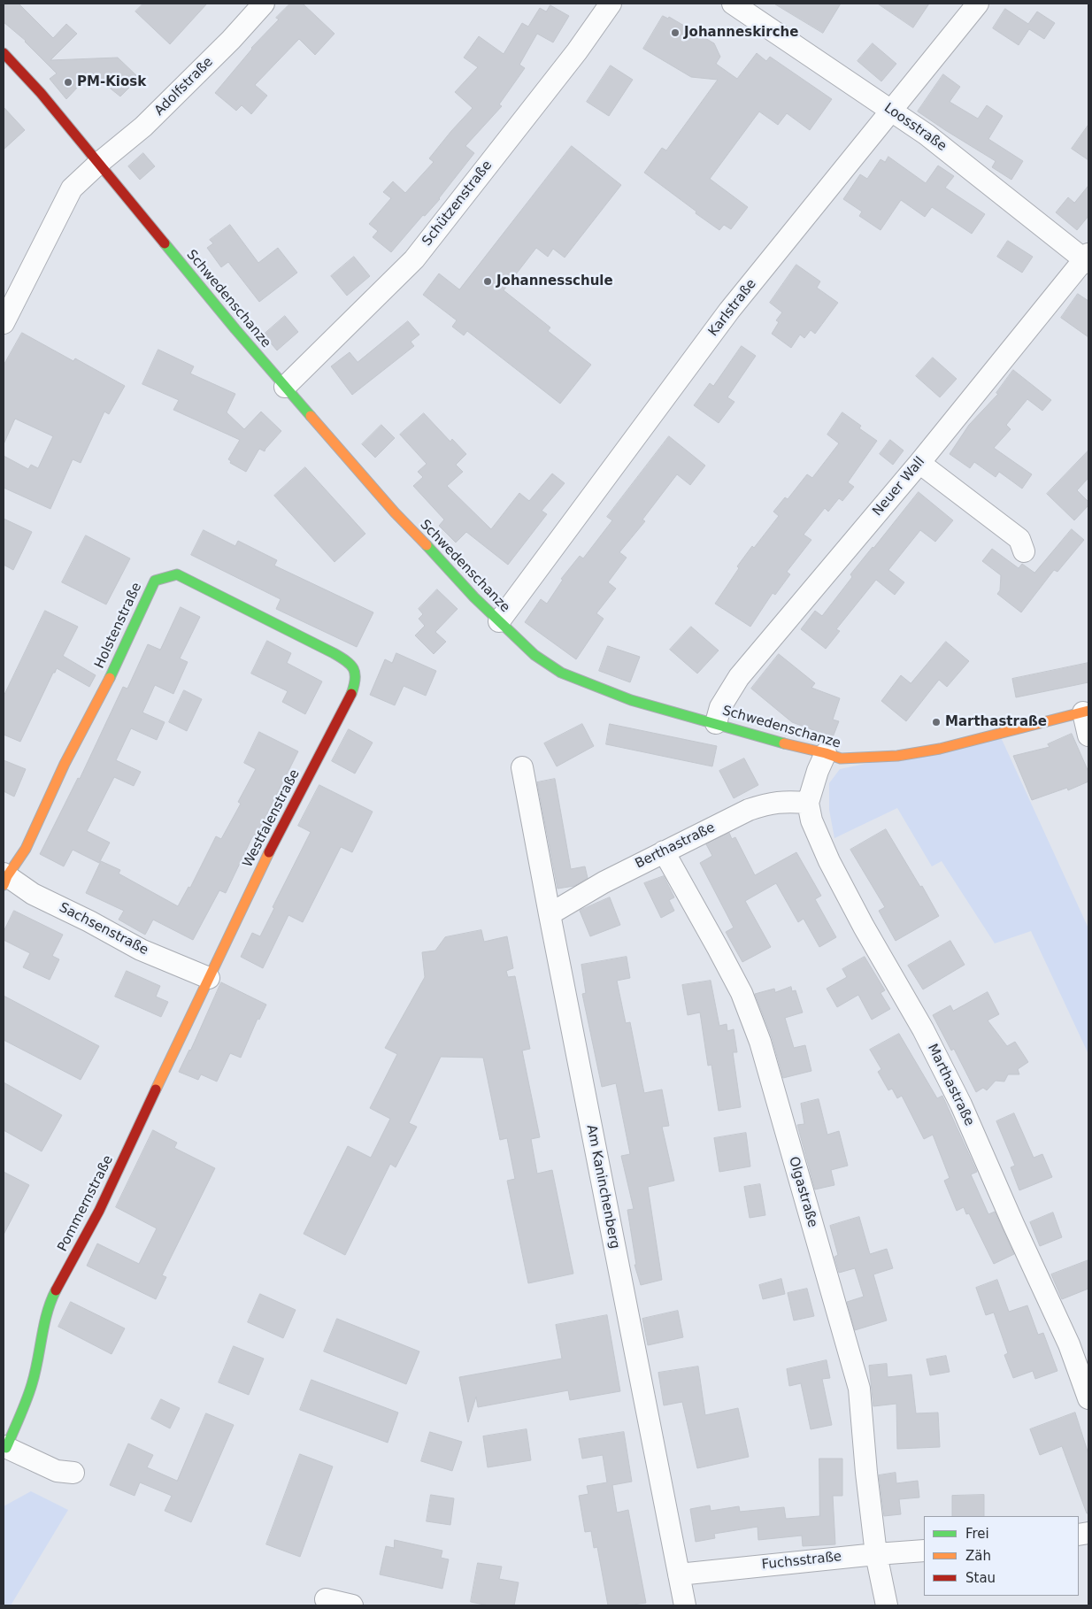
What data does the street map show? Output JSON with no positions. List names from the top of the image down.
{
  "streets": {
    "street": [
      "Adolfstraße",
      "Loosstraße",
      "Schützenstraße",
      "Schwedenschanze",
      "Karlstraße",
      "Neuer Wall",
      "Holstenstraße",
      "Westfalenstraße",
      "Berthastraße",
      "Sachsenstraße",
      "Marthastraße",
      "Am Kaninchenberg",
      "Olgastraße",
      "Pommernstraße",
      "Fuchsstraße"
    ]
  },
  "crossings": [
    ["Adolfstraße", "Schwedenschanze"],
    ["Loosstraße", "Karlstraße"],
    ["Loosstraße", "Neuer Wall"],
    ["Schützenstraße", "Schwedenschanze"],
    ["Schwedenschanze", "Karlstraße"],
    ["Schwedenschanze", "Neuer Wall"],
    ["Holstenstraße", "Westfalenstraße"],
    ["Holstenstraße", "Sachsenstraße"],
    ["Westfalenstraße", "Sachsenstraße"],
    ["Westfalenstraße", "Pommernstraße"],
    ["Berthastraße", "Marthastraße"],
    ["Berthastraße", "Am Kaninchenberg"],
    ["Berthastraße", "Olgastraße"],
    ["Sachsenstraße", "Pommernstraße"],
    ["Am Kaninchenberg", "Fuchsstraße"],
    ["Olgastraße", "Fuchsstraße"]
  ],
  "places": [
    "Johanneskirche",
    "PM-Kiosk",
    "Johannesschule",
    "Marthastraße"
  ],
  "legend": ["Frei", "Zäh", "Stau"]
}
